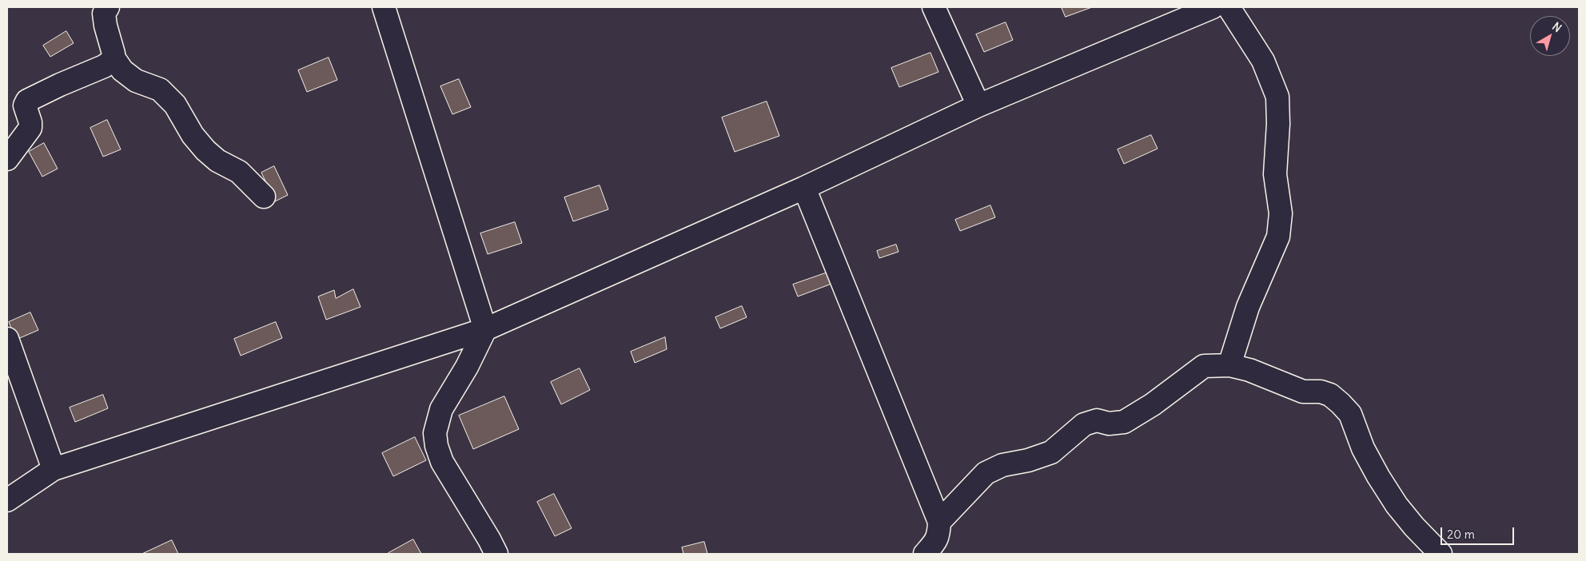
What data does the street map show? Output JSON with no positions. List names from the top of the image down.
{
  "scale_bar": "20 m",
  "north": "top right"
}
